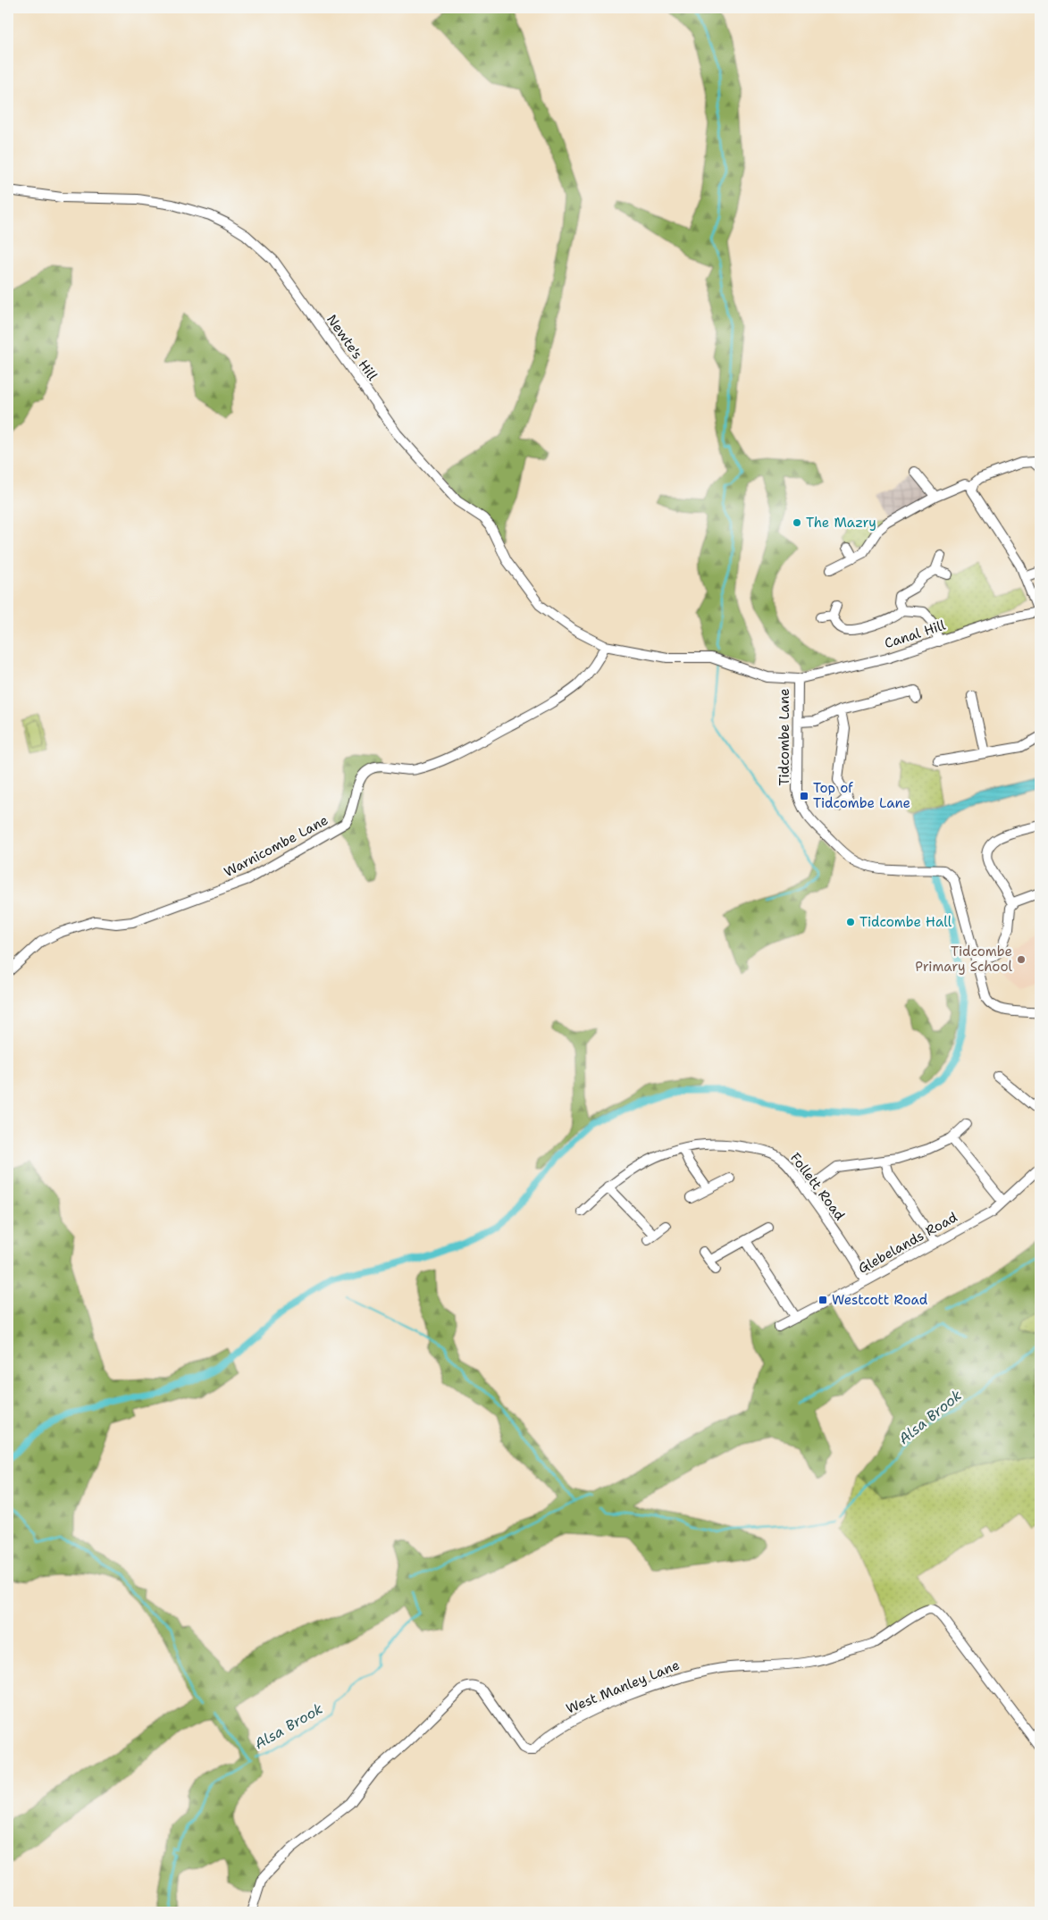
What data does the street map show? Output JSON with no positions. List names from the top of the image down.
{
  "streets": {
    "street": [
      "Newte's Hill",
      "Canal Hill",
      "Tidcombe Lane",
      "Warnicombe Lane",
      "Follett Road",
      "Glebelands Road",
      "West Manley Lane"
    ]
  },
  "crossings": [
    ["Newte's Hill", "Canal Hill"],
    ["Newte's Hill", "Tidcombe Lane"],
    ["Newte's Hill", "Warnicombe Lane"],
    ["Canal Hill", "Tidcombe Lane"],
    ["Follett Road", "Glebelands Road"]
  ],
  "water": ["Alsa Brook"],
  "places": {
    "other": ["The Mazry", "Tidcombe Hall", "Tidcombe Primary School"],
    "transit": ["Top of Tidcombe Lane", "Westcott Road"]
  }
}
